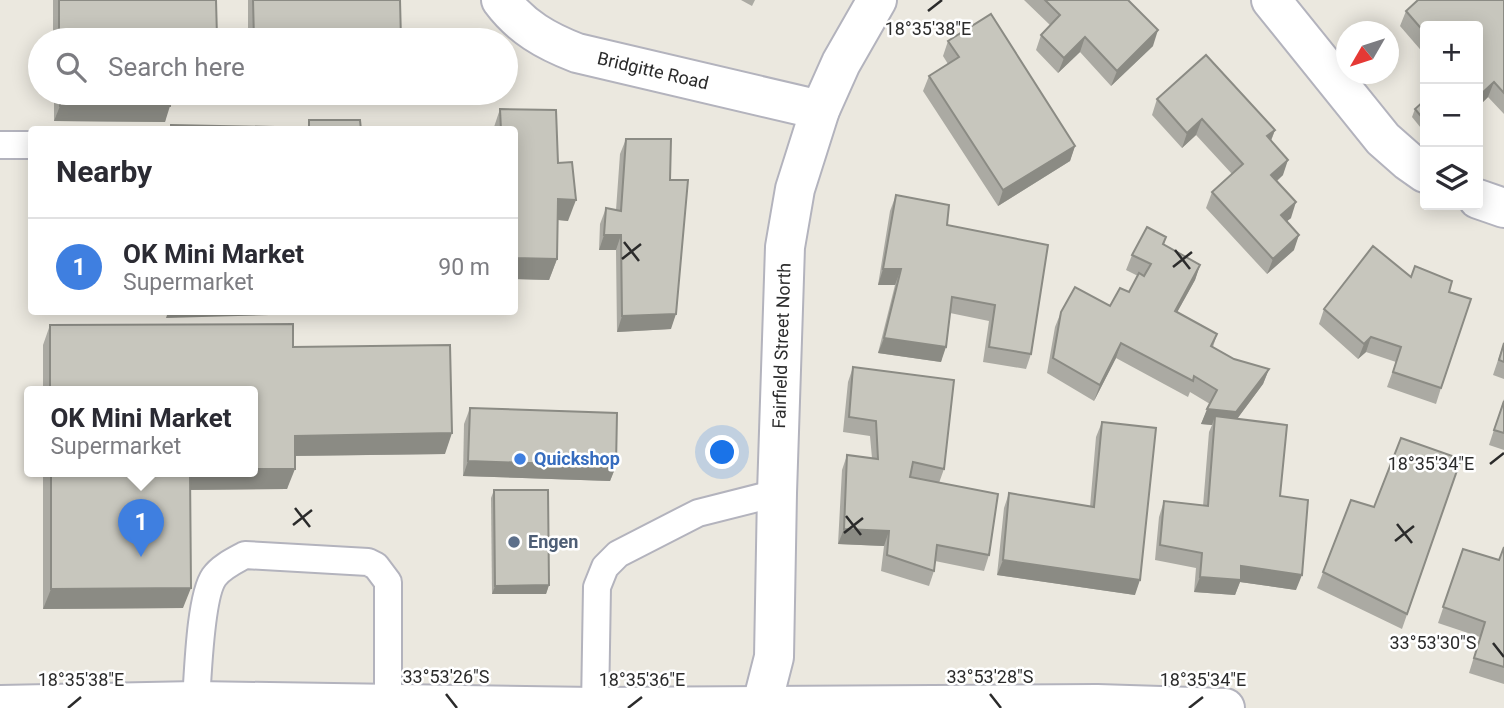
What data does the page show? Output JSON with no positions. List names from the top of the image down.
{
  "streets": {
    "street": ["Bridgitte Road", "Fairfield Street North"]
  },
  "crossings": [
    ["Bridgitte Road", "Fairfield Street North"]
  ],
  "places": ["Quickshop", "Engen"],
  "north": "bottom left",
  "page": {
    "map_buttons": ["+", "−"],
    "search": "Search here",
    "heading": "Nearby",
    "list": [
      {
        "mark": "1",
        "name": "OK Mini Market",
        "note": "Supermarket",
        "value": "90 m"
      }
    ],
    "popup": ["OK Mini Market", "Supermarket"],
    "pins": "1"
  },
  "coordinates": [
    "18°35'38\"E",
    "18°35'34\"E",
    "33°53'30\"S",
    "33°53'26\"S",
    "33°53'28\"S",
    "18°35'36\"E"
  ]
}
